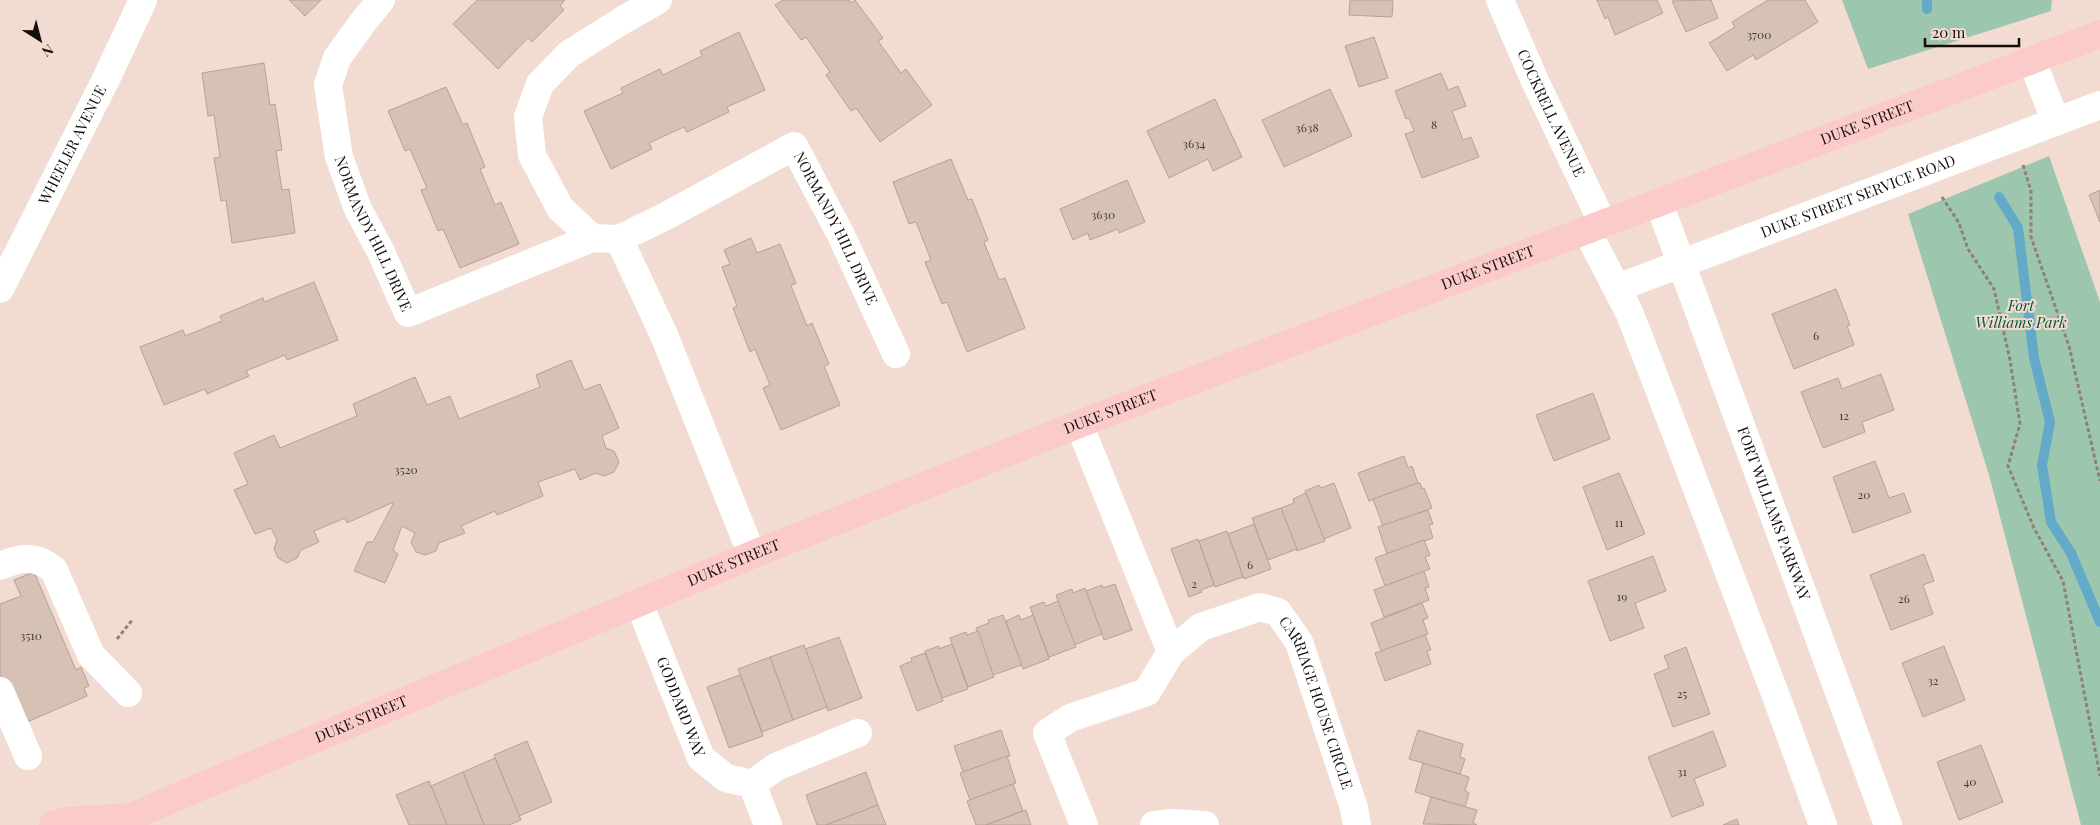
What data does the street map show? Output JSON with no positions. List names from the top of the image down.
{
  "streets": {
    "main road": ["DUKE STREET"],
    "street": [
      "COCKRELL AVENUE",
      "WHEELER AVENUE",
      "DUKE STREET SERVICE ROAD",
      "NORMANDY HILL DRIVE",
      "FORT WILLIAMS PARKWAY",
      "CARRIAGE HOUSE CIRCLE",
      "GODDARD WAY"
    ]
  },
  "crossings": [
    ["COCKRELL AVENUE", "DUKE STREET"],
    ["DUKE STREET", "FORT WILLIAMS PARKWAY"],
    ["DUKE STREET", "GODDARD WAY"],
    ["DUKE STREET SERVICE ROAD", "FORT WILLIAMS PARKWAY"]
  ],
  "parks": ["Fort Williams Park"],
  "house_numbers": [
    "3700",
    "8",
    "3638",
    "3634",
    "3630",
    "6",
    "12",
    "3520",
    "20",
    "11",
    "6",
    "2",
    "19",
    "26",
    "3510",
    "32",
    "25",
    "31",
    "40"
  ],
  "scale_bar": "20 m",
  "north": "bottom right"
}
